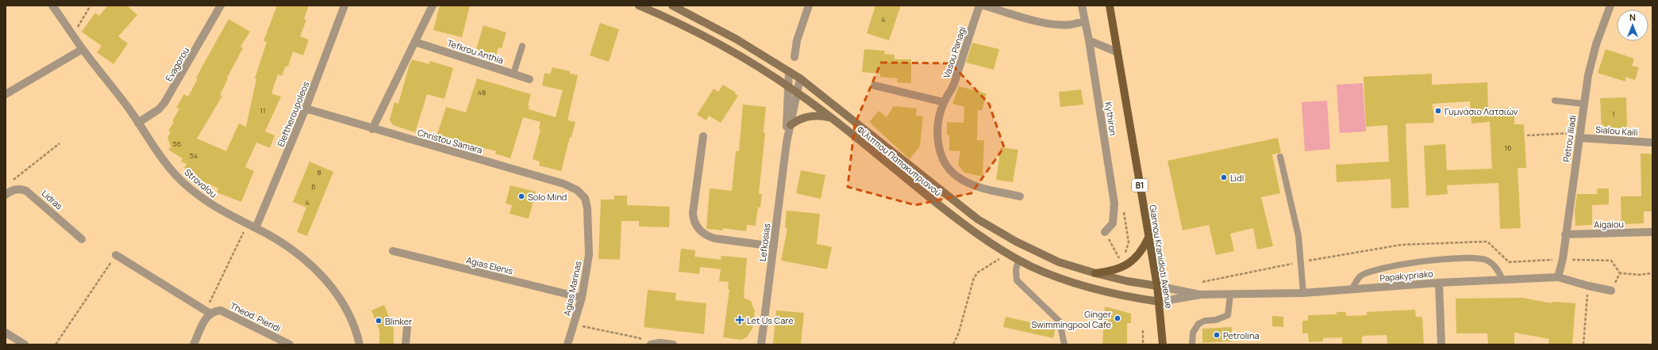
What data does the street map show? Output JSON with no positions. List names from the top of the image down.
{
  "streets": {
    "main road": ["Φίλιππου Παπακυπριανού", "B1", "Giannou Kranidioti Avenue"],
    "street": [
      "Tefkrou Anthia",
      "Vasou Panagi",
      "Evagorou",
      "Eleftheroupoleos",
      "Kythiron",
      "Sialou Kaili",
      "Petrou Iliadi",
      "Christou Samara",
      "Strovolou",
      "Lidras",
      "Aigaiou",
      "Lefkosias",
      "Agias Elenis",
      "Papakypriako",
      "Agias Marinas",
      "Theod. Pieridi"
    ]
  },
  "crossings": [
    ["Evagorou", "Strovolou"],
    ["Eleftheroupoleos", "Christou Samara"],
    ["Eleftheroupoleos", "Strovolou"],
    ["Sialou Kaili", "Petrou Iliadi"],
    ["Petrou Iliadi", "Aigaiou"],
    ["Petrou Iliadi", "Papakypriako"],
    ["Christou Samara", "Agias Marinas"],
    ["Φίλιππου Παπακυπριανού", "Lefkosias"],
    ["Φίλιππου Παπακυπριανού", "Giannou Kranidioti Avenue"],
    ["Φίλιππου Παπακυπριανού", "Papakypriako"],
    ["B1", "Giannou Kranidioti Avenue"],
    ["Giannou Kranidioti Avenue", "Papakypriako"],
    ["Agias Elenis", "Agias Marinas"]
  ],
  "places": {
    "other": [
      "Γυμνάσιο Λατσιών",
      "Lidl",
      "Solo Mind",
      "Ginger Swimmingpool Cafe",
      "Blinker",
      "Petrolina"
    ],
    "health": ["Let Us Care"]
  },
  "house_numbers": [
    "4",
    "48",
    "11",
    "1",
    "56",
    "16",
    "54",
    "8",
    "6",
    "4"
  ],
  "north": "top"
}
